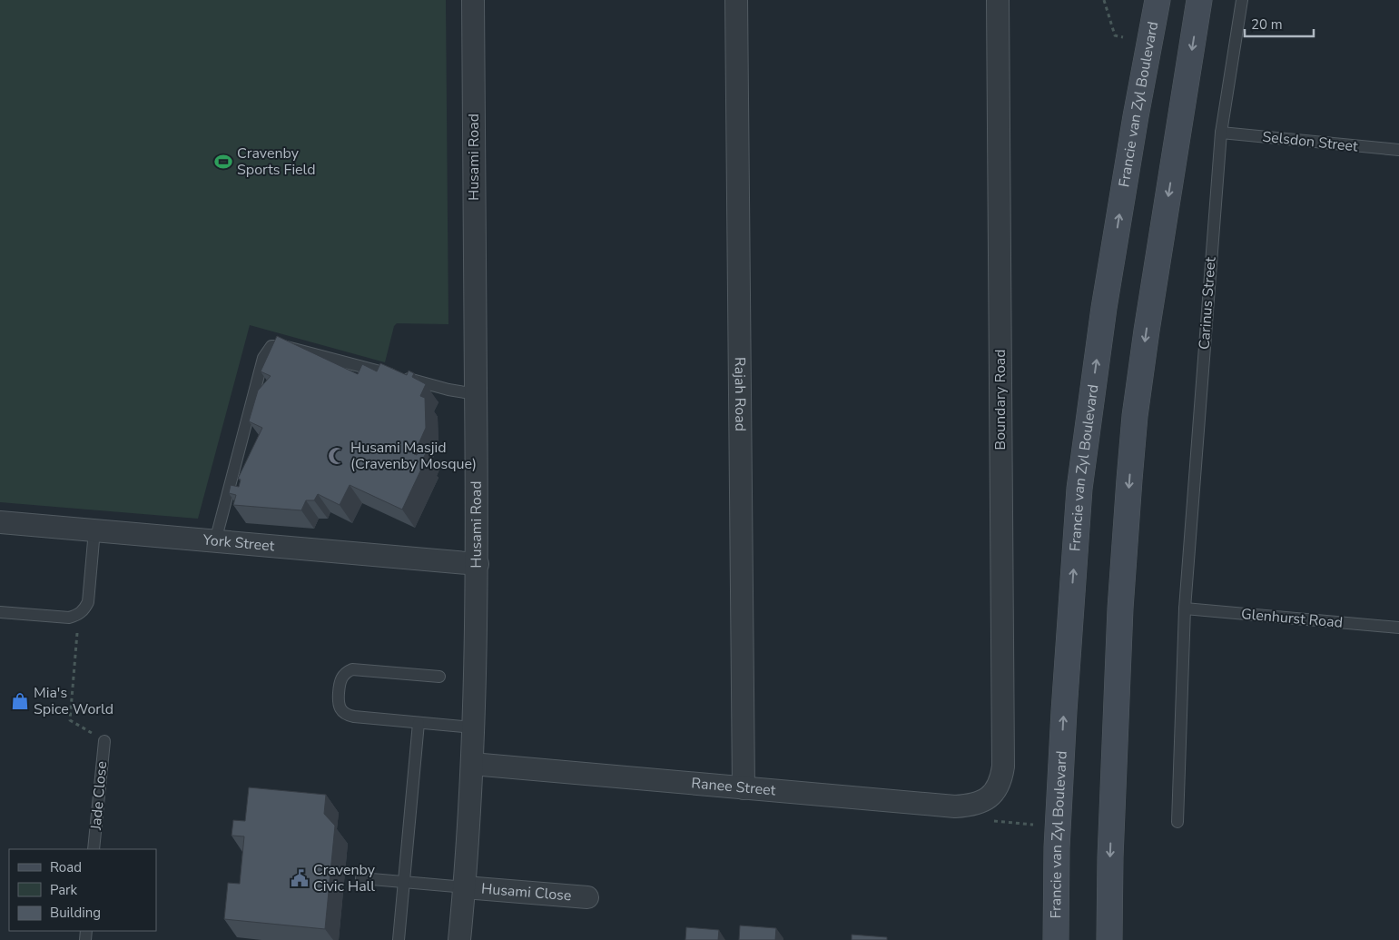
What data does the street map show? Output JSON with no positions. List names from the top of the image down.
{
  "streets": {
    "main road": ["Francie van Zyl Boulevard"],
    "street": [
      "Husami Road",
      "Rajah Road",
      "Boundary Road",
      "York Street",
      "Ranee Street",
      "Husami Close"
    ],
    "lane": [
      "Selsdon Street",
      "Carinus Street",
      "Glenhurst Road",
      "Jade Close"
    ]
  },
  "crossings": [
    ["Selsdon Street", "Carinus Street"],
    ["Husami Road", "York Street"],
    ["Husami Road", "Ranee Street"],
    ["Husami Road", "Husami Close"],
    ["Carinus Street", "Glenhurst Road"],
    ["Rajah Road", "Ranee Street"],
    ["Boundary Road", "Ranee Street"]
  ],
  "places": {
    "sports": ["Cravenby Sports Field"],
    "mosque": ["Husami Masjid (Cravenby Mosque)"],
    "shop": ["Mia's Spice World"],
    "public building": ["Cravenby Civic Hall"]
  },
  "legend": ["Road", "Park", "Building"],
  "scale_bar": "20 m"
}
